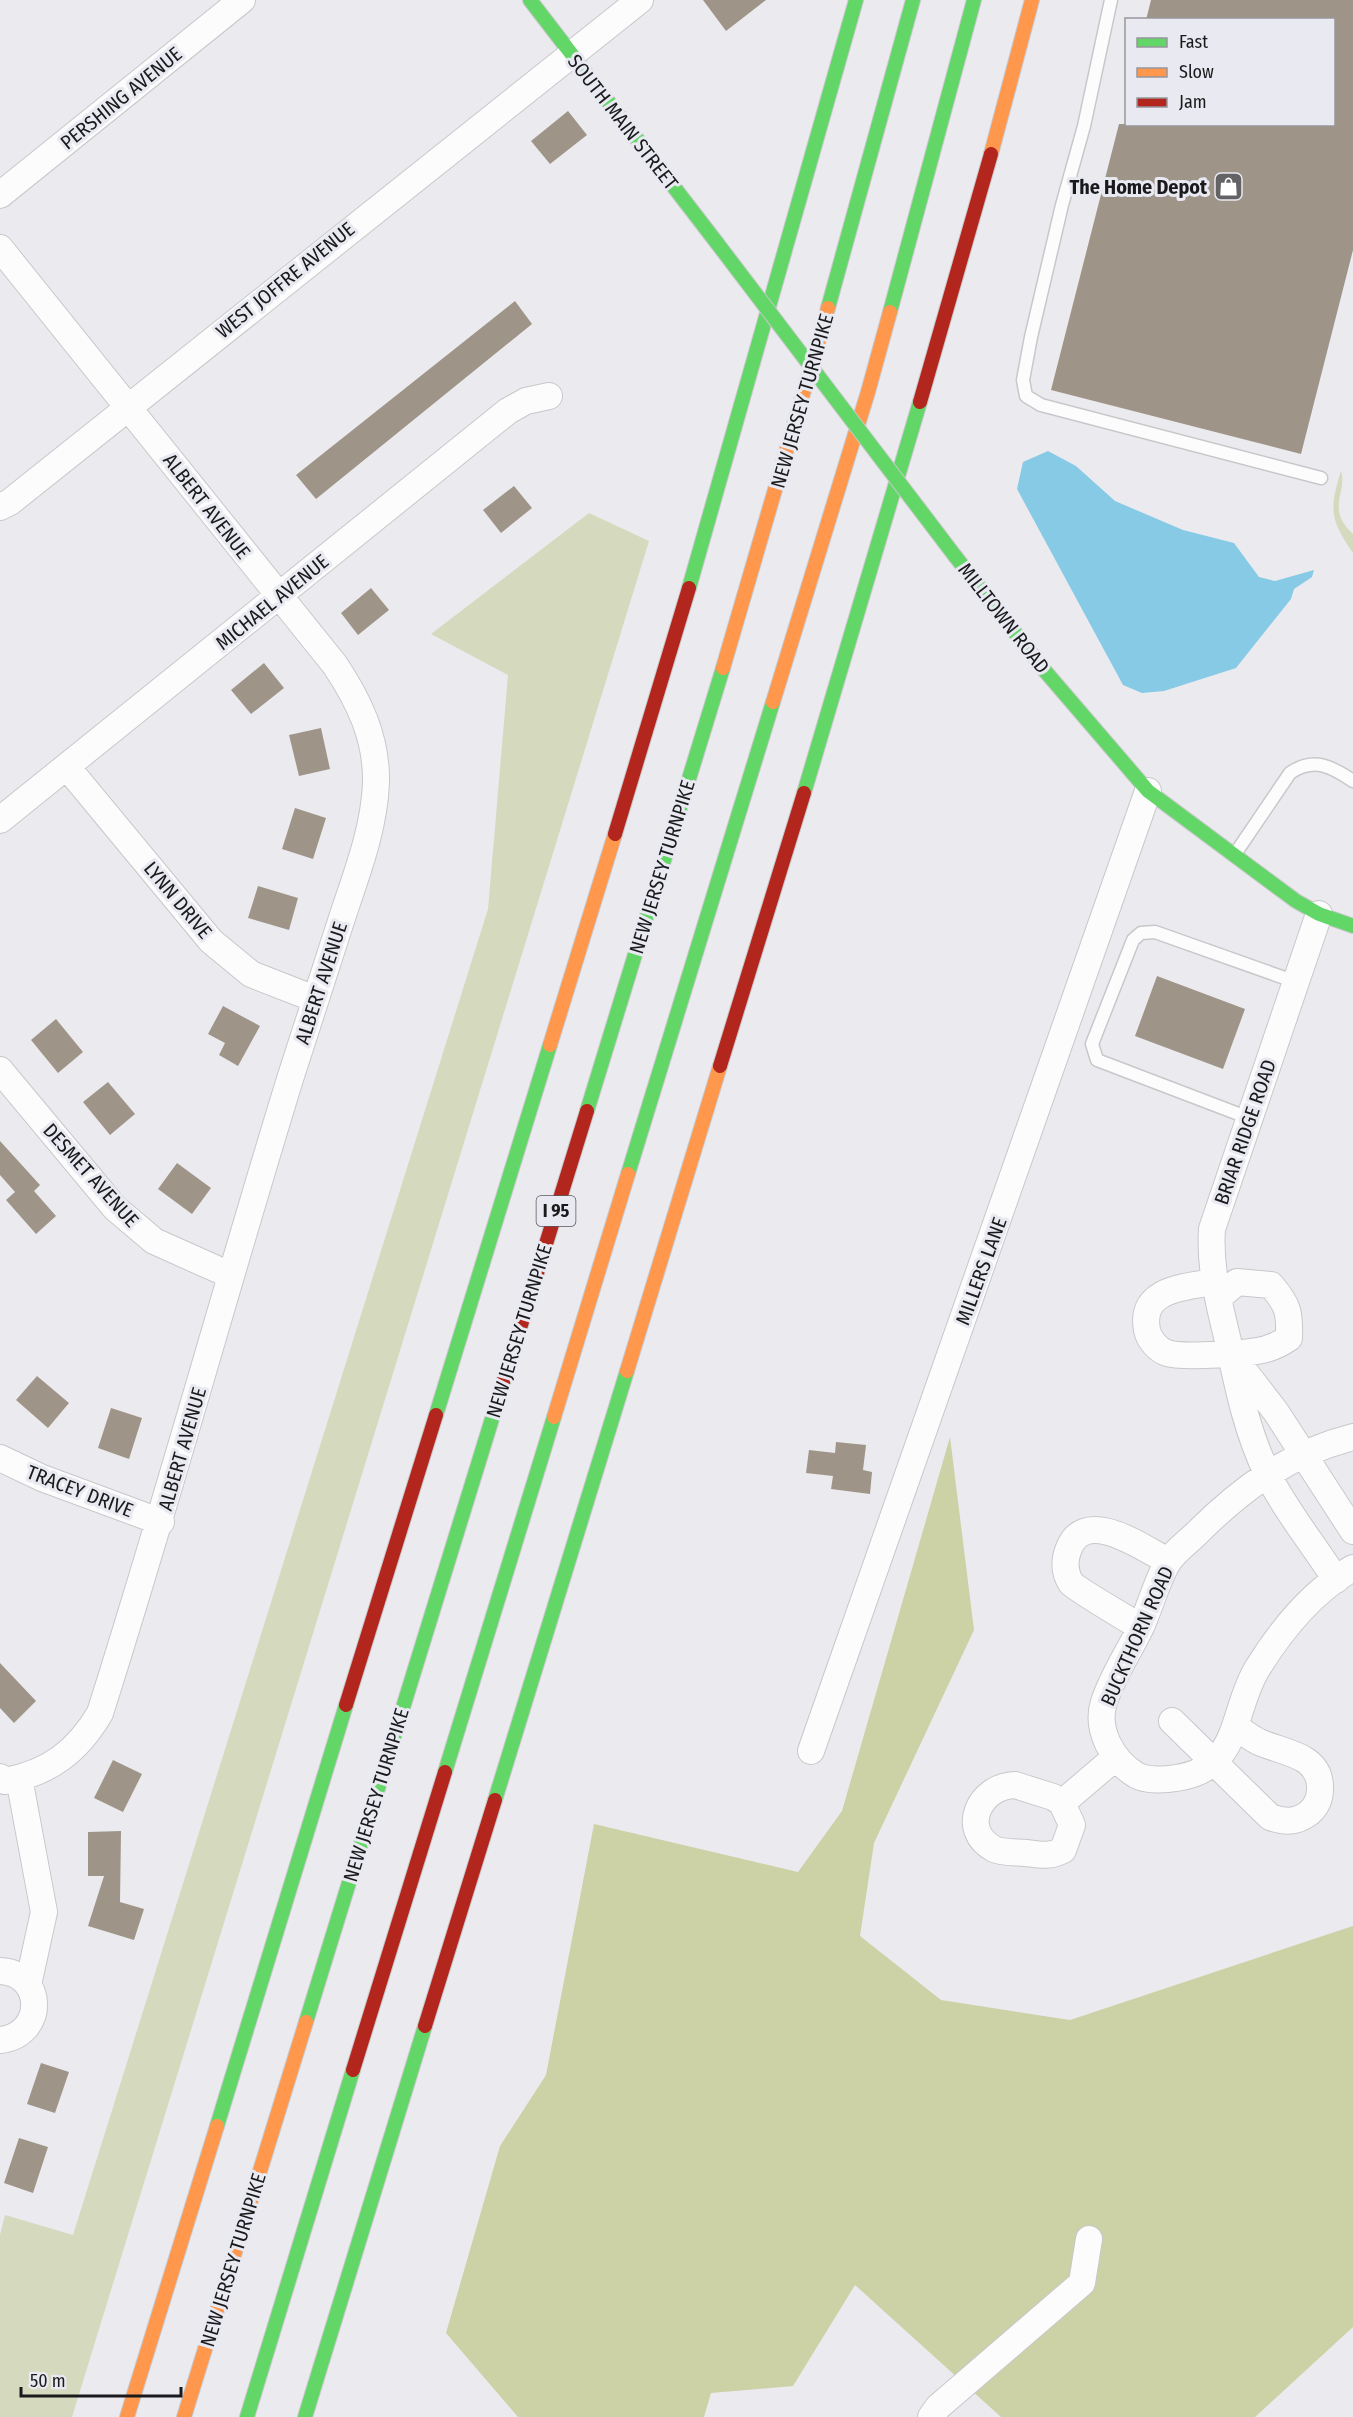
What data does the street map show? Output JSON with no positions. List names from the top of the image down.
{
  "streets": {
    "main road": [
      "SOUTH MAIN STREET",
      "NEW JERSEY TURNPIKE",
      "MILLTOWN ROAD",
      "I 95"
    ],
    "street": [
      "PERSHING AVENUE",
      "WEST JOFFRE AVENUE",
      "ALBERT AVENUE",
      "MICHAEL AVENUE",
      "LYNN DRIVE",
      "BRIAR RIDGE ROAD",
      "DESMET AVENUE",
      "MILLERS LANE",
      "TRACEY DRIVE",
      "BUCKTHORN ROAD"
    ]
  },
  "crossings": [
    ["SOUTH MAIN STREET", "WEST JOFFRE AVENUE"],
    ["SOUTH MAIN STREET", "MILLTOWN ROAD"],
    ["WEST JOFFRE AVENUE", "ALBERT AVENUE"],
    ["ALBERT AVENUE", "MICHAEL AVENUE"],
    ["ALBERT AVENUE", "LYNN DRIVE"],
    ["ALBERT AVENUE", "DESMET AVENUE"],
    ["ALBERT AVENUE", "TRACEY DRIVE"],
    ["MICHAEL AVENUE", "LYNN DRIVE"],
    ["MILLTOWN ROAD", "BRIAR RIDGE ROAD"],
    ["MILLTOWN ROAD", "MILLERS LANE"],
    ["BRIAR RIDGE ROAD", "BUCKTHORN ROAD"]
  ],
  "places": {
    "shop": ["The Home Depot"]
  },
  "legend": ["Fast", "Slow", "Jam"],
  "scale_bar": "50 m"
}
